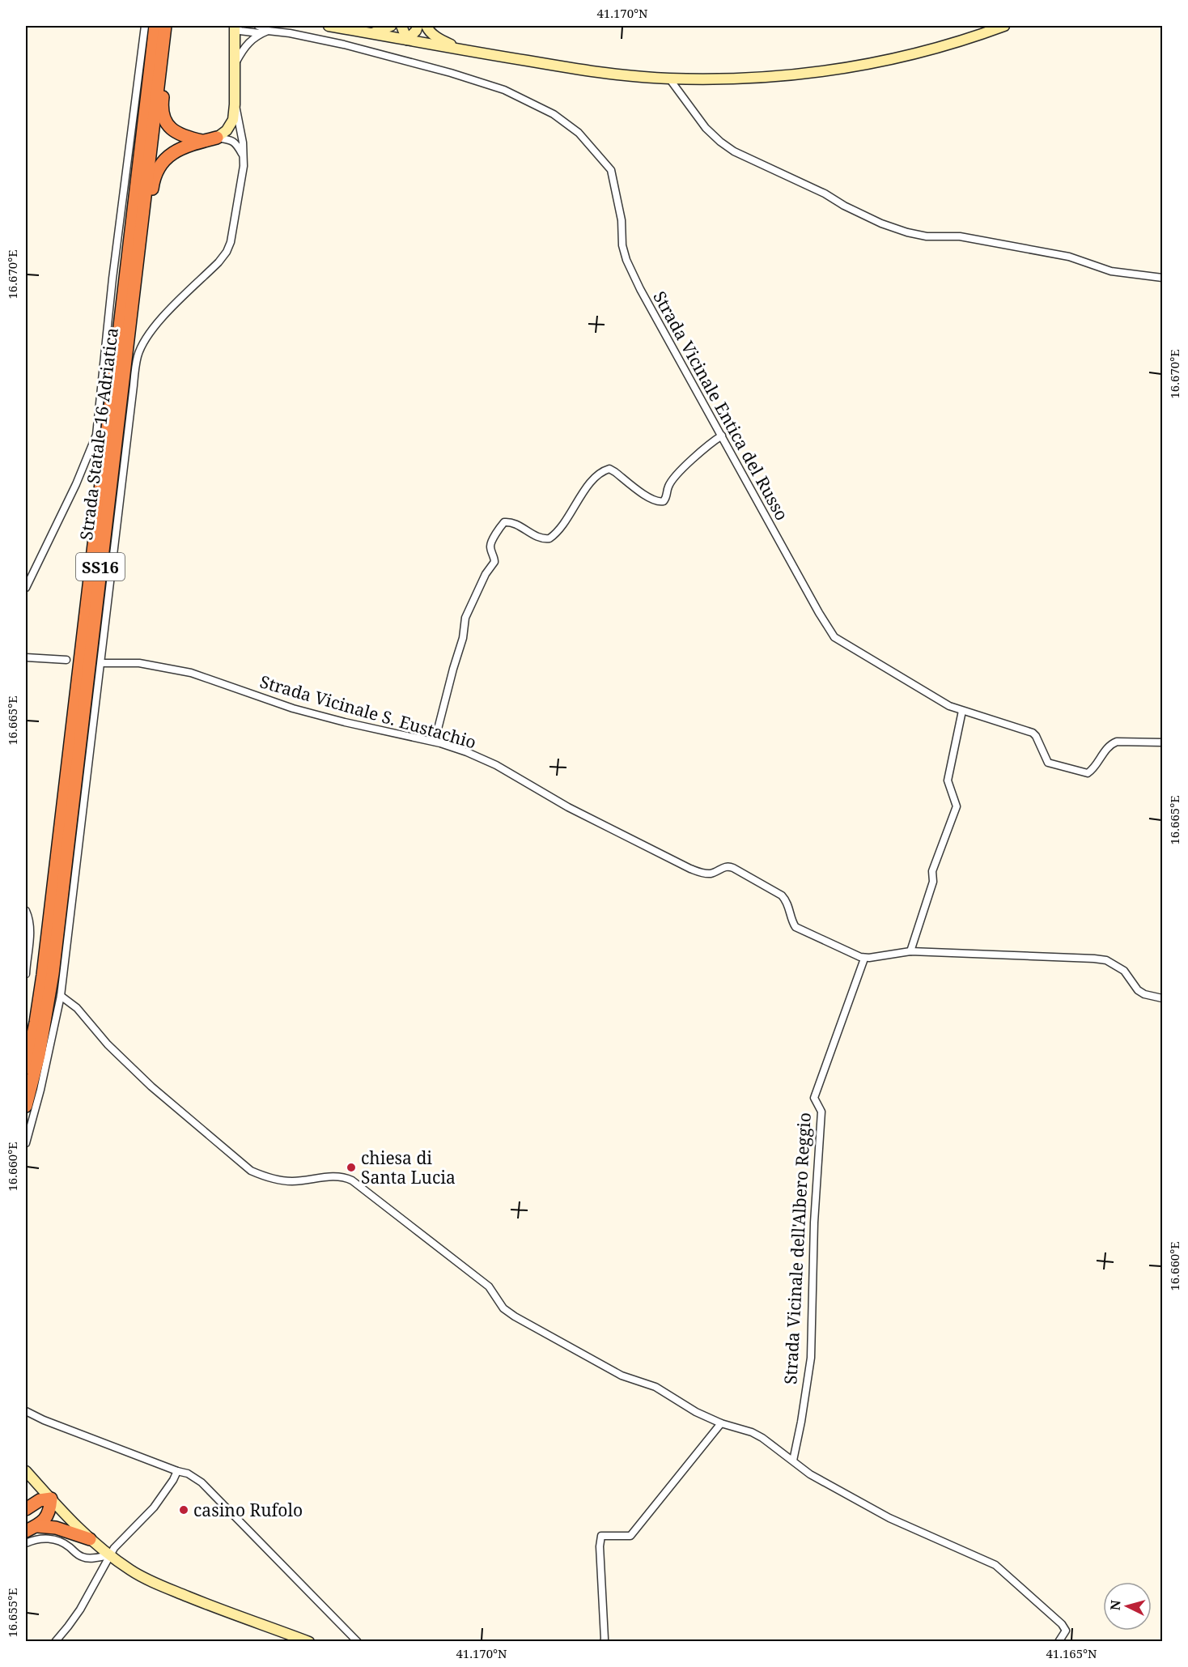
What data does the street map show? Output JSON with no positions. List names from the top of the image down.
{
  "streets": {
    "highway": ["Strada Statale 16 Adriatica", "SS16"],
    "street": ["Strada Vicinale Entica del Russo", "Strada Vicinale S. Eustachio", "Strada Vicinale dell'Albero Reggio"]
  },
  "crossings": [
    ["Strada Vicinale S. Eustachio", "Strada Vicinale dell'Albero Reggio"]
  ],
  "places": ["chiesa di Santa Lucia", "casino Rufolo"],
  "north": "left",
  "coordinates": [
    "41.170°N",
    "16.670°E",
    "16.665°E",
    "16.660°E",
    "16.655°E",
    "41.165°N"
  ]
}
